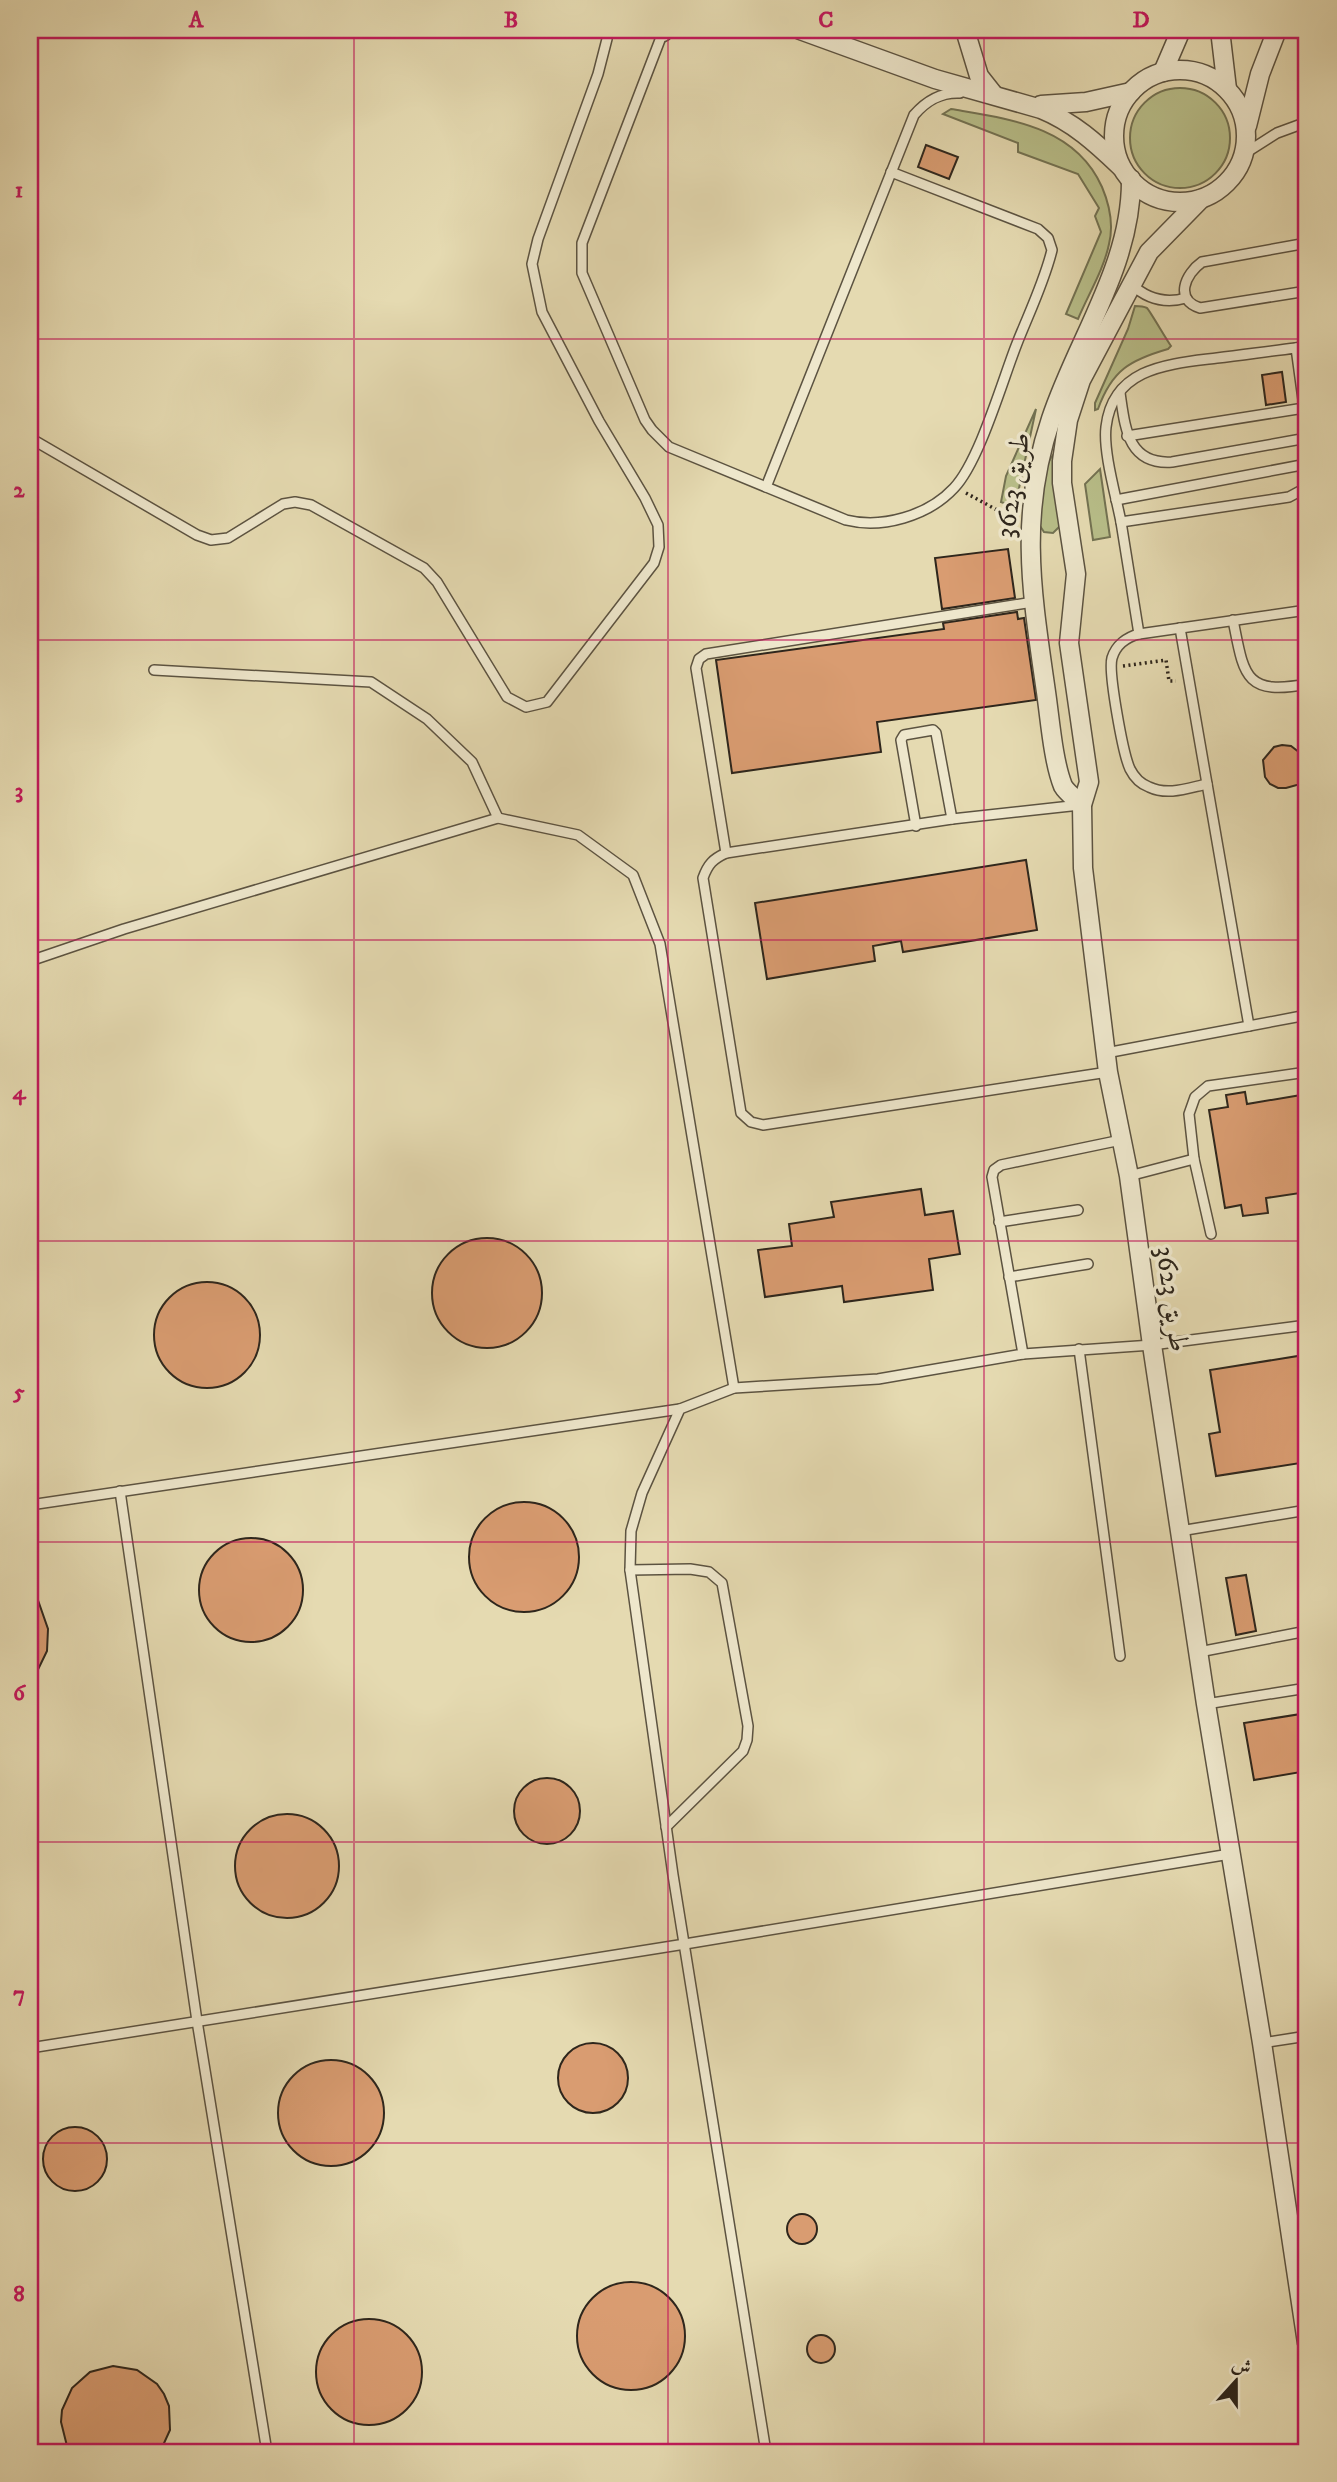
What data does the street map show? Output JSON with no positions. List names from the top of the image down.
{
  "streets": {
    "street": ["طريق 3623"]
  },
  "north": "top",
  "grid": {
    "columns": [
      "A",
      "B",
      "C",
      "D"
    ],
    "rows": [
      "1",
      "2",
      "3",
      "4",
      "5",
      "6",
      "7",
      "8"
    ]
  }
}
